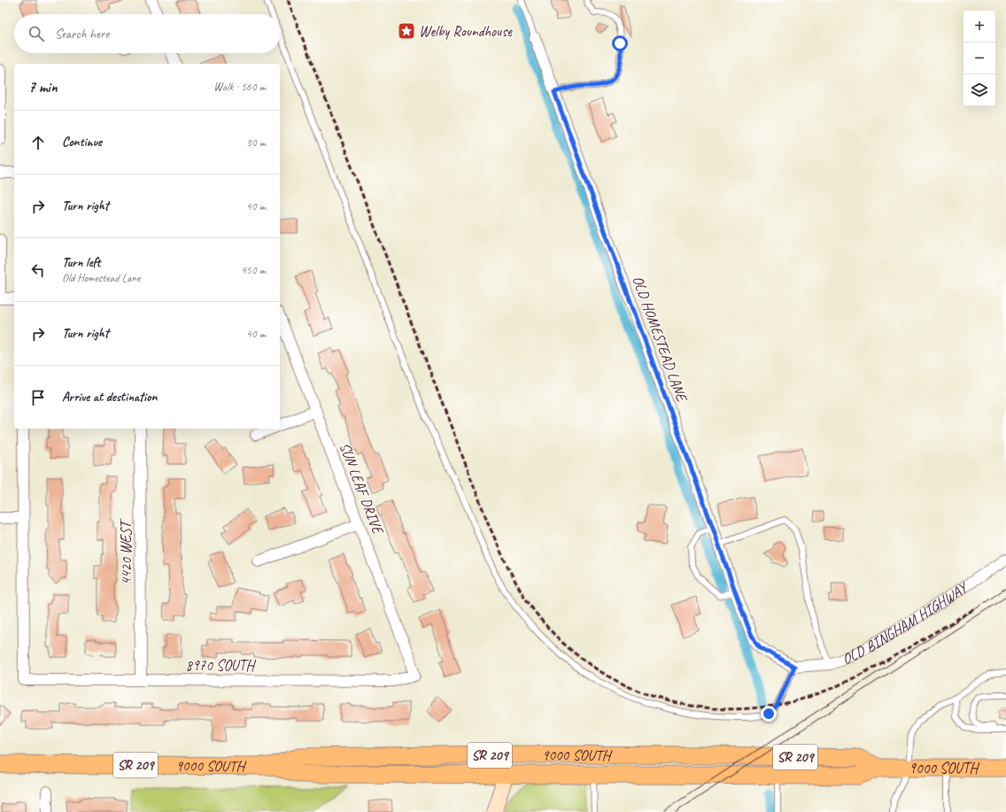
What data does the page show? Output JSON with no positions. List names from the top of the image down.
{
  "streets": {
    "main road": ["SR 209", "9000 SOUTH"],
    "street": [
      "OLD HOMESTEAD LANE",
      "SUN LEAF DRIVE",
      "4420 WEST",
      "OLD BINGHAM HIGHWAY",
      "8970 SOUTH"
    ]
  },
  "crossings": [
    ["OLD HOMESTEAD LANE", "OLD BINGHAM HIGHWAY"],
    ["SUN LEAF DRIVE", "8970 SOUTH"],
    ["4420 WEST", "8970 SOUTH"]
  ],
  "places": {
    "place": ["Welby Roundhouse"]
  },
  "page": {
    "map_buttons": ["+", "−"],
    "search": "Search here",
    "heading": ["7 min", "Walk · 560 m"],
    "list": [
      ["Continue", "30 m"],
      ["Turn right", "40 m"],
      ["Turn left", "Old Homestead Lane", "450 m"],
      ["Turn right", "40 m"],
      "Arrive at destination"
    ]
  }
}
